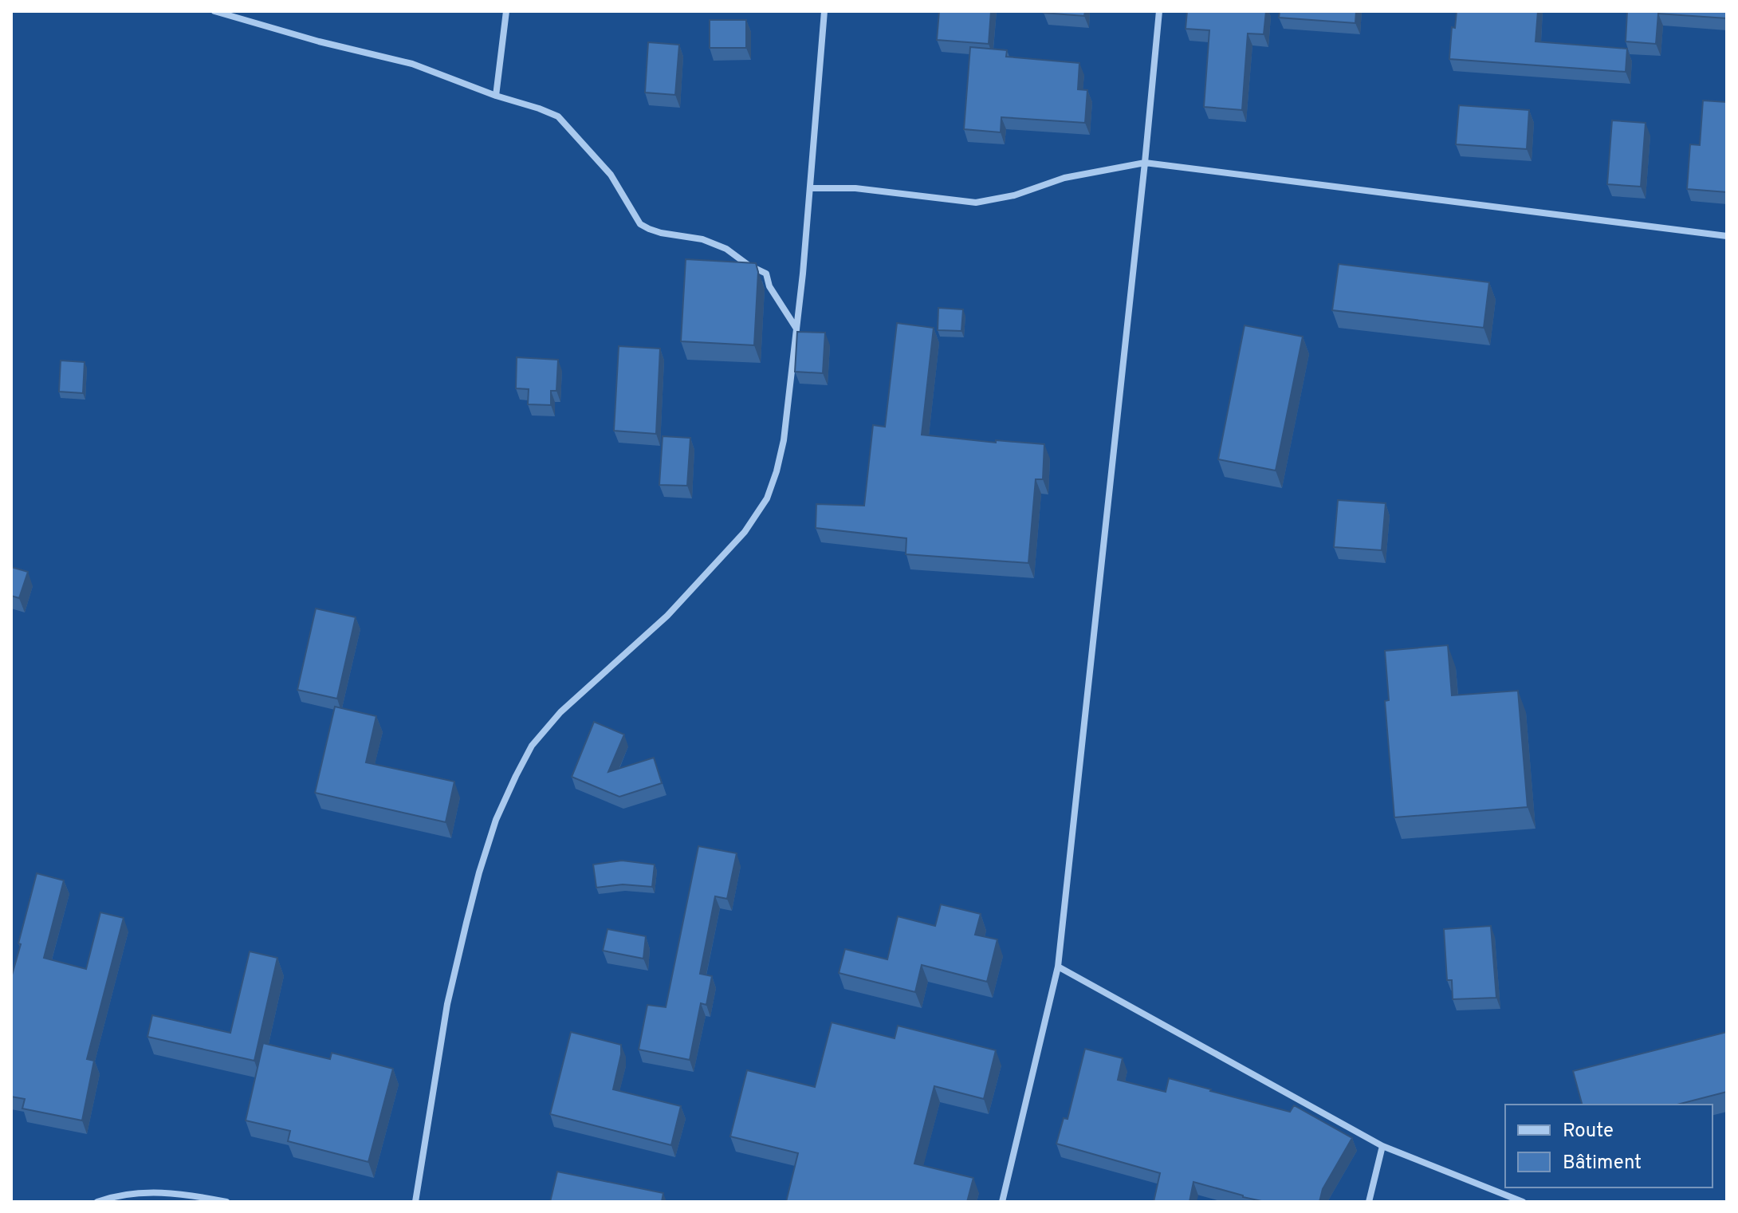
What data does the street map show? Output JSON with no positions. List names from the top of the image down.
{
  "legend": ["Route", "Bâtiment"]
}
